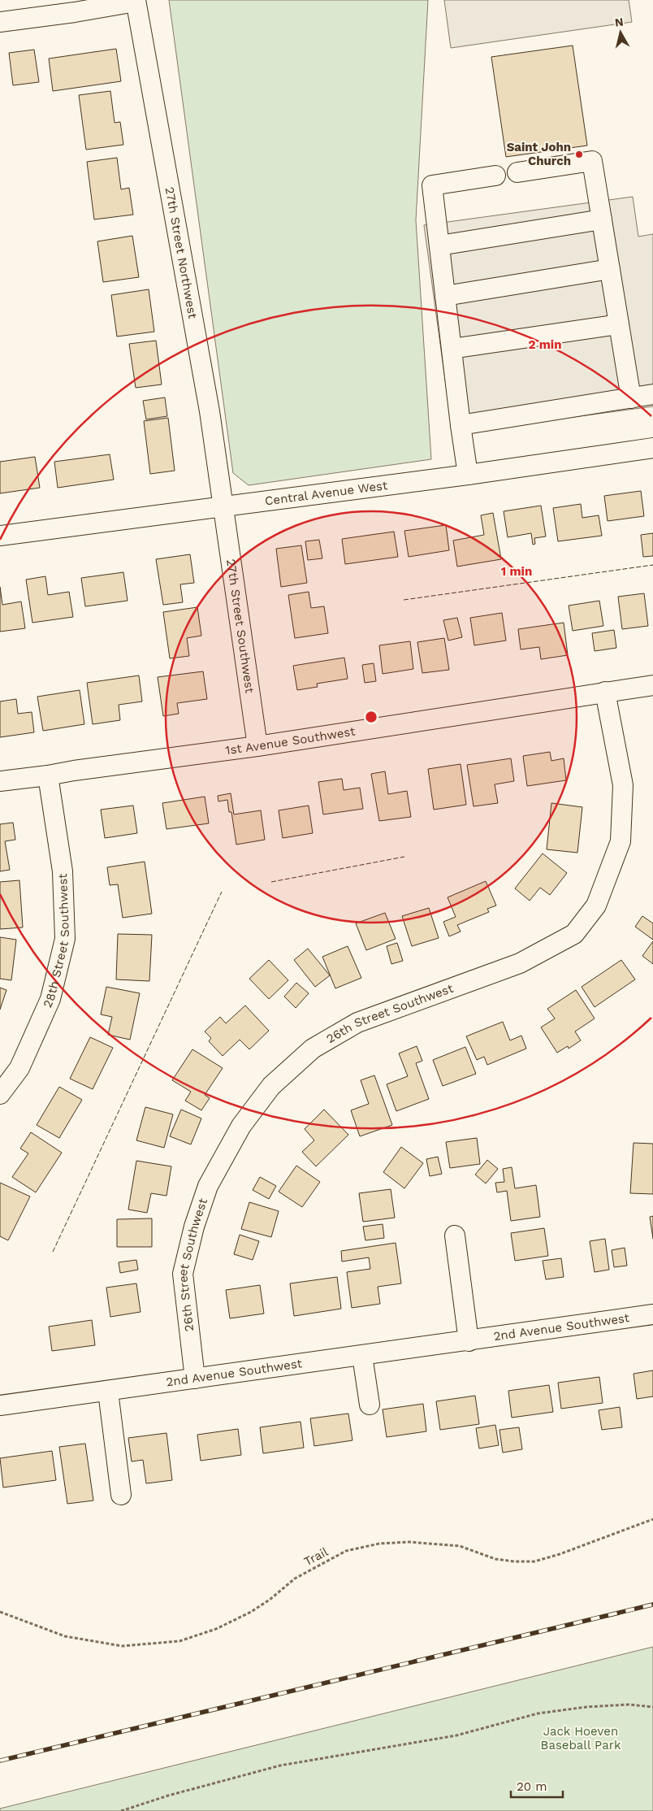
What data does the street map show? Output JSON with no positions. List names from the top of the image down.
{
  "streets": {
    "street": [
      "27th Street Northwest",
      "Central Avenue West",
      "27th Street Southwest",
      "1st Avenue Southwest",
      "28th Street Southwest",
      "26th Street Southwest",
      "2nd Avenue Southwest"
    ],
    "path": ["Trail"]
  },
  "crossings": [
    ["27th Street Northwest", "Central Avenue West"],
    ["27th Street Northwest", "27th Street Southwest"],
    ["Central Avenue West", "27th Street Southwest"],
    ["27th Street Southwest", "1st Avenue Southwest"],
    ["1st Avenue Southwest", "28th Street Southwest"],
    ["1st Avenue Southwest", "26th Street Southwest"],
    ["26th Street Southwest", "2nd Avenue Southwest"]
  ],
  "parks": ["Jack Hoeven Baseball Park"],
  "places": ["Saint John Church"],
  "scale_bar": "20 m",
  "north": "top",
  "rings": ["2 min", "1 min"]
}
